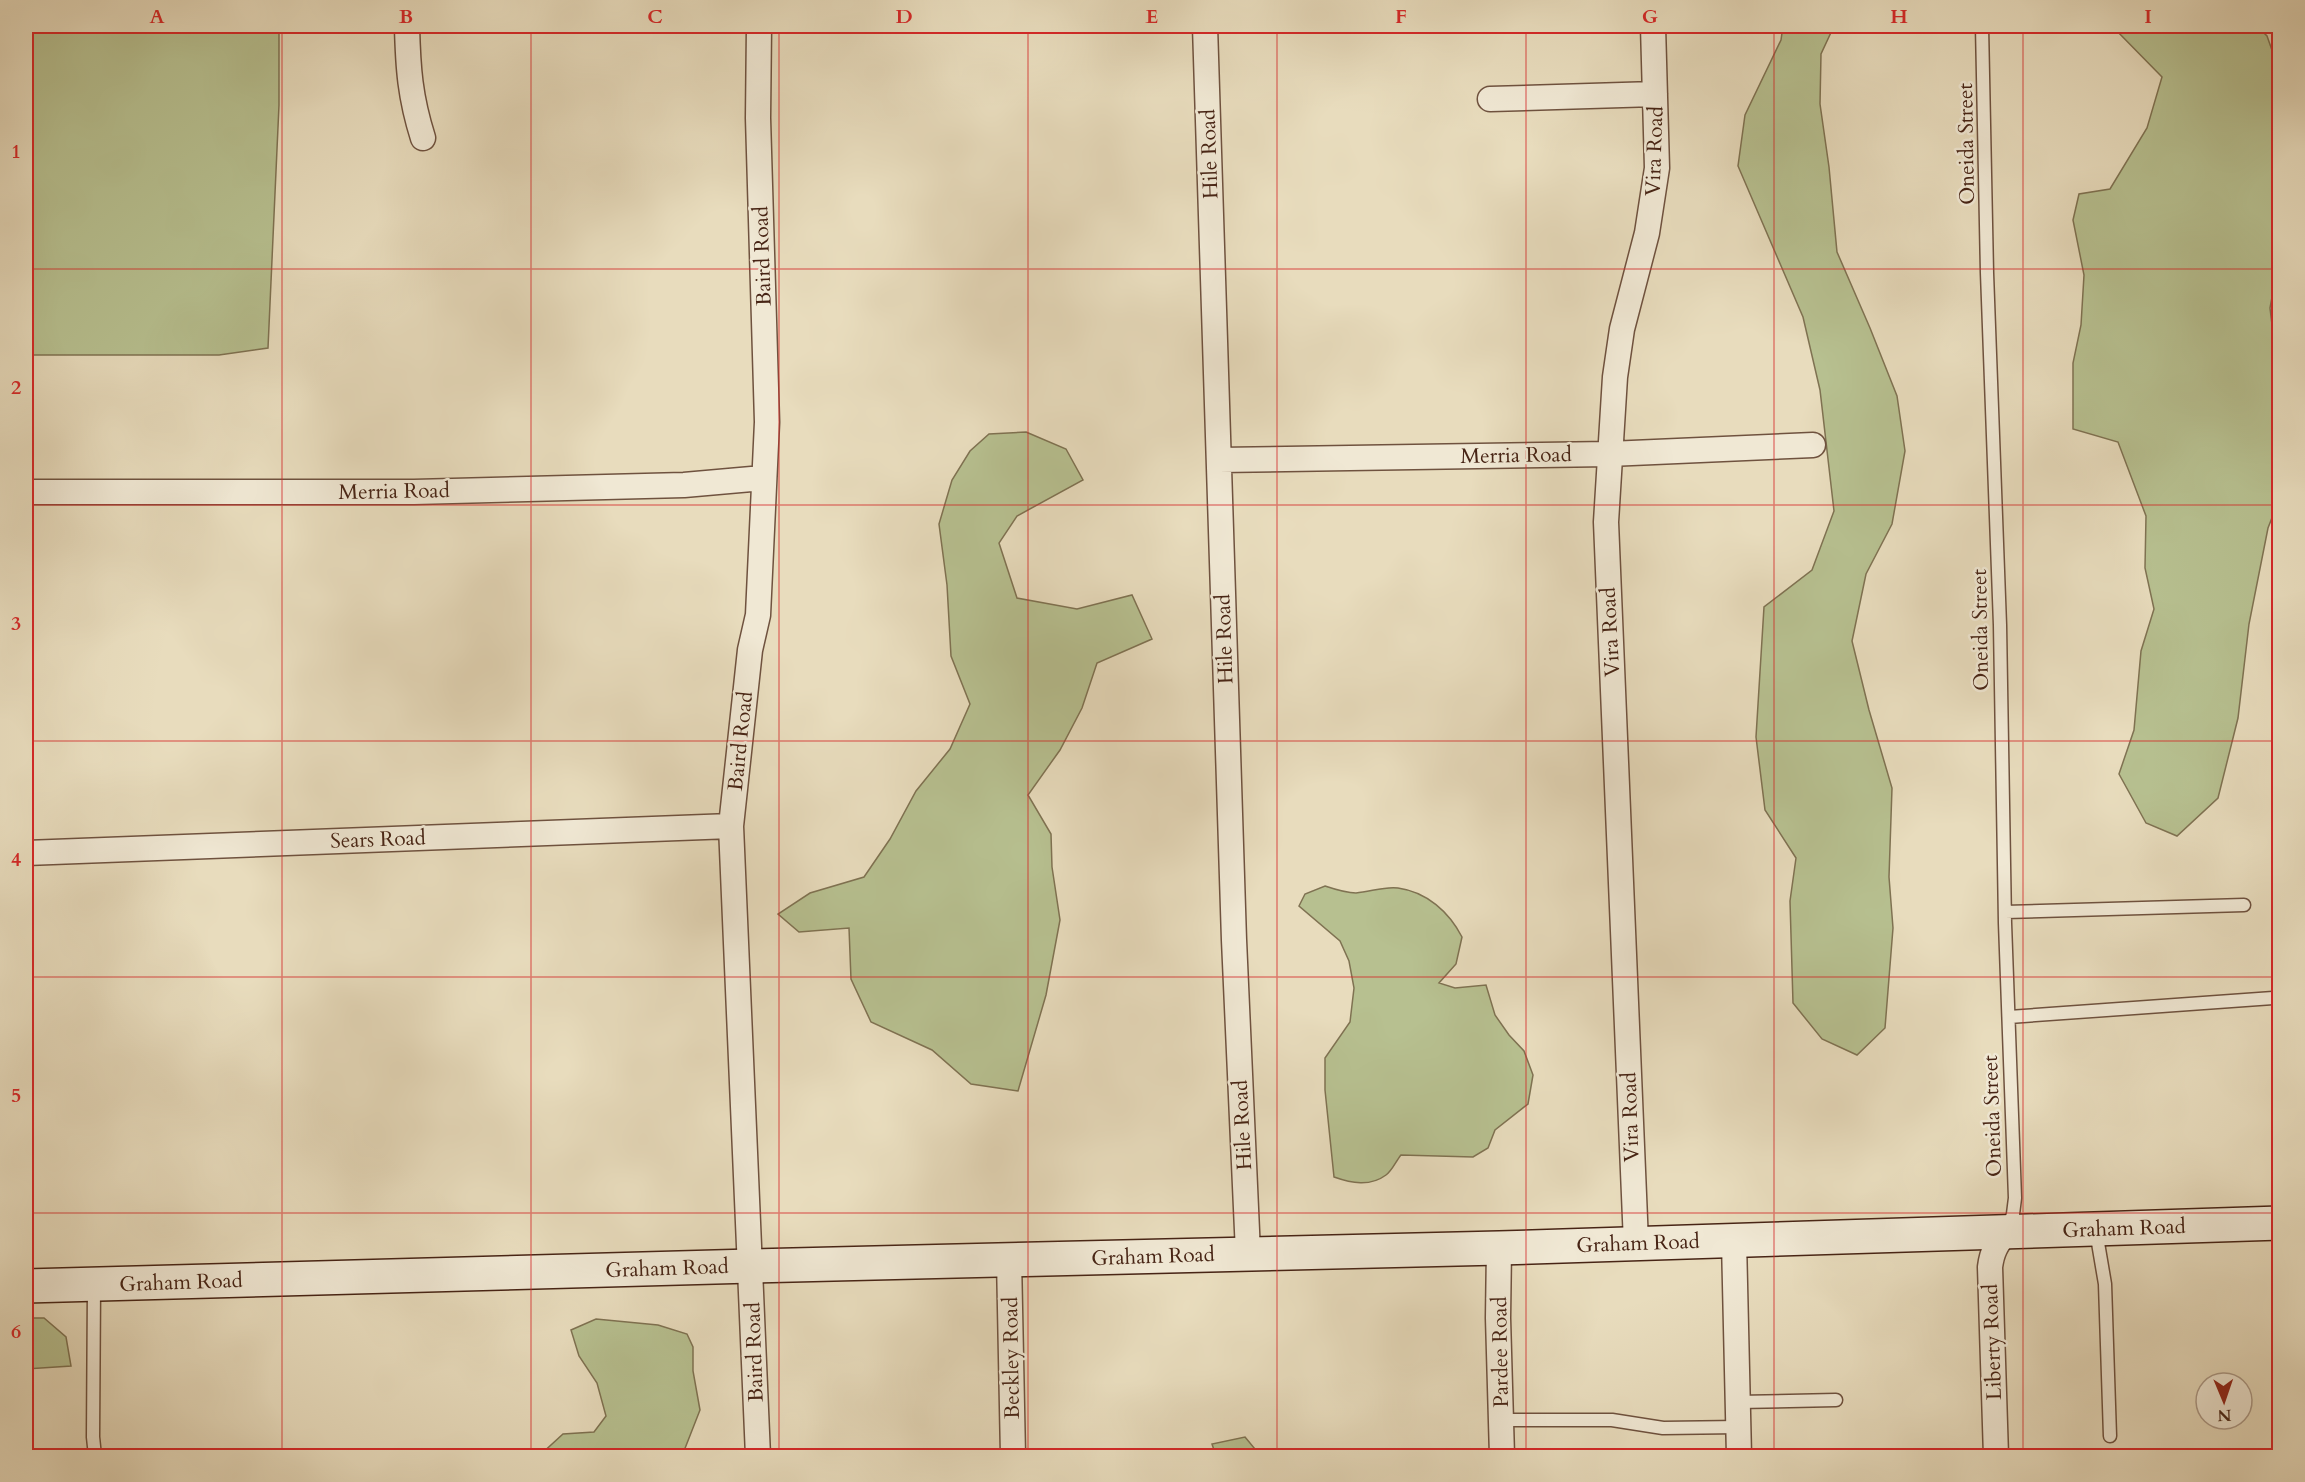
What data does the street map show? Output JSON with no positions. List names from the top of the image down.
{
  "streets": {
    "main road": ["Graham Road"],
    "street": [
      "Vira Road",
      "Hile Road",
      "Baird Road",
      "Merria Road",
      "Sears Road",
      "Liberty Road",
      "Pardee Road",
      "Beckley Road"
    ],
    "lane": ["Oneida Street"]
  },
  "crossings": [
    ["Oneida Street", "Graham Road"],
    ["Oneida Street", "Liberty Road"],
    ["Vira Road", "Merria Road"],
    ["Vira Road", "Graham Road"],
    ["Hile Road", "Merria Road"],
    ["Hile Road", "Graham Road"],
    ["Baird Road", "Merria Road"],
    ["Baird Road", "Sears Road"],
    ["Baird Road", "Graham Road"],
    ["Graham Road", "Liberty Road"],
    ["Graham Road", "Pardee Road"],
    ["Graham Road", "Beckley Road"]
  ],
  "north": "bottom",
  "grid": {
    "columns": [
      "A",
      "B",
      "C",
      "D",
      "E",
      "F",
      "G",
      "H",
      "I"
    ],
    "rows": [
      "1",
      "2",
      "3",
      "4",
      "5",
      "6"
    ]
  }
}
